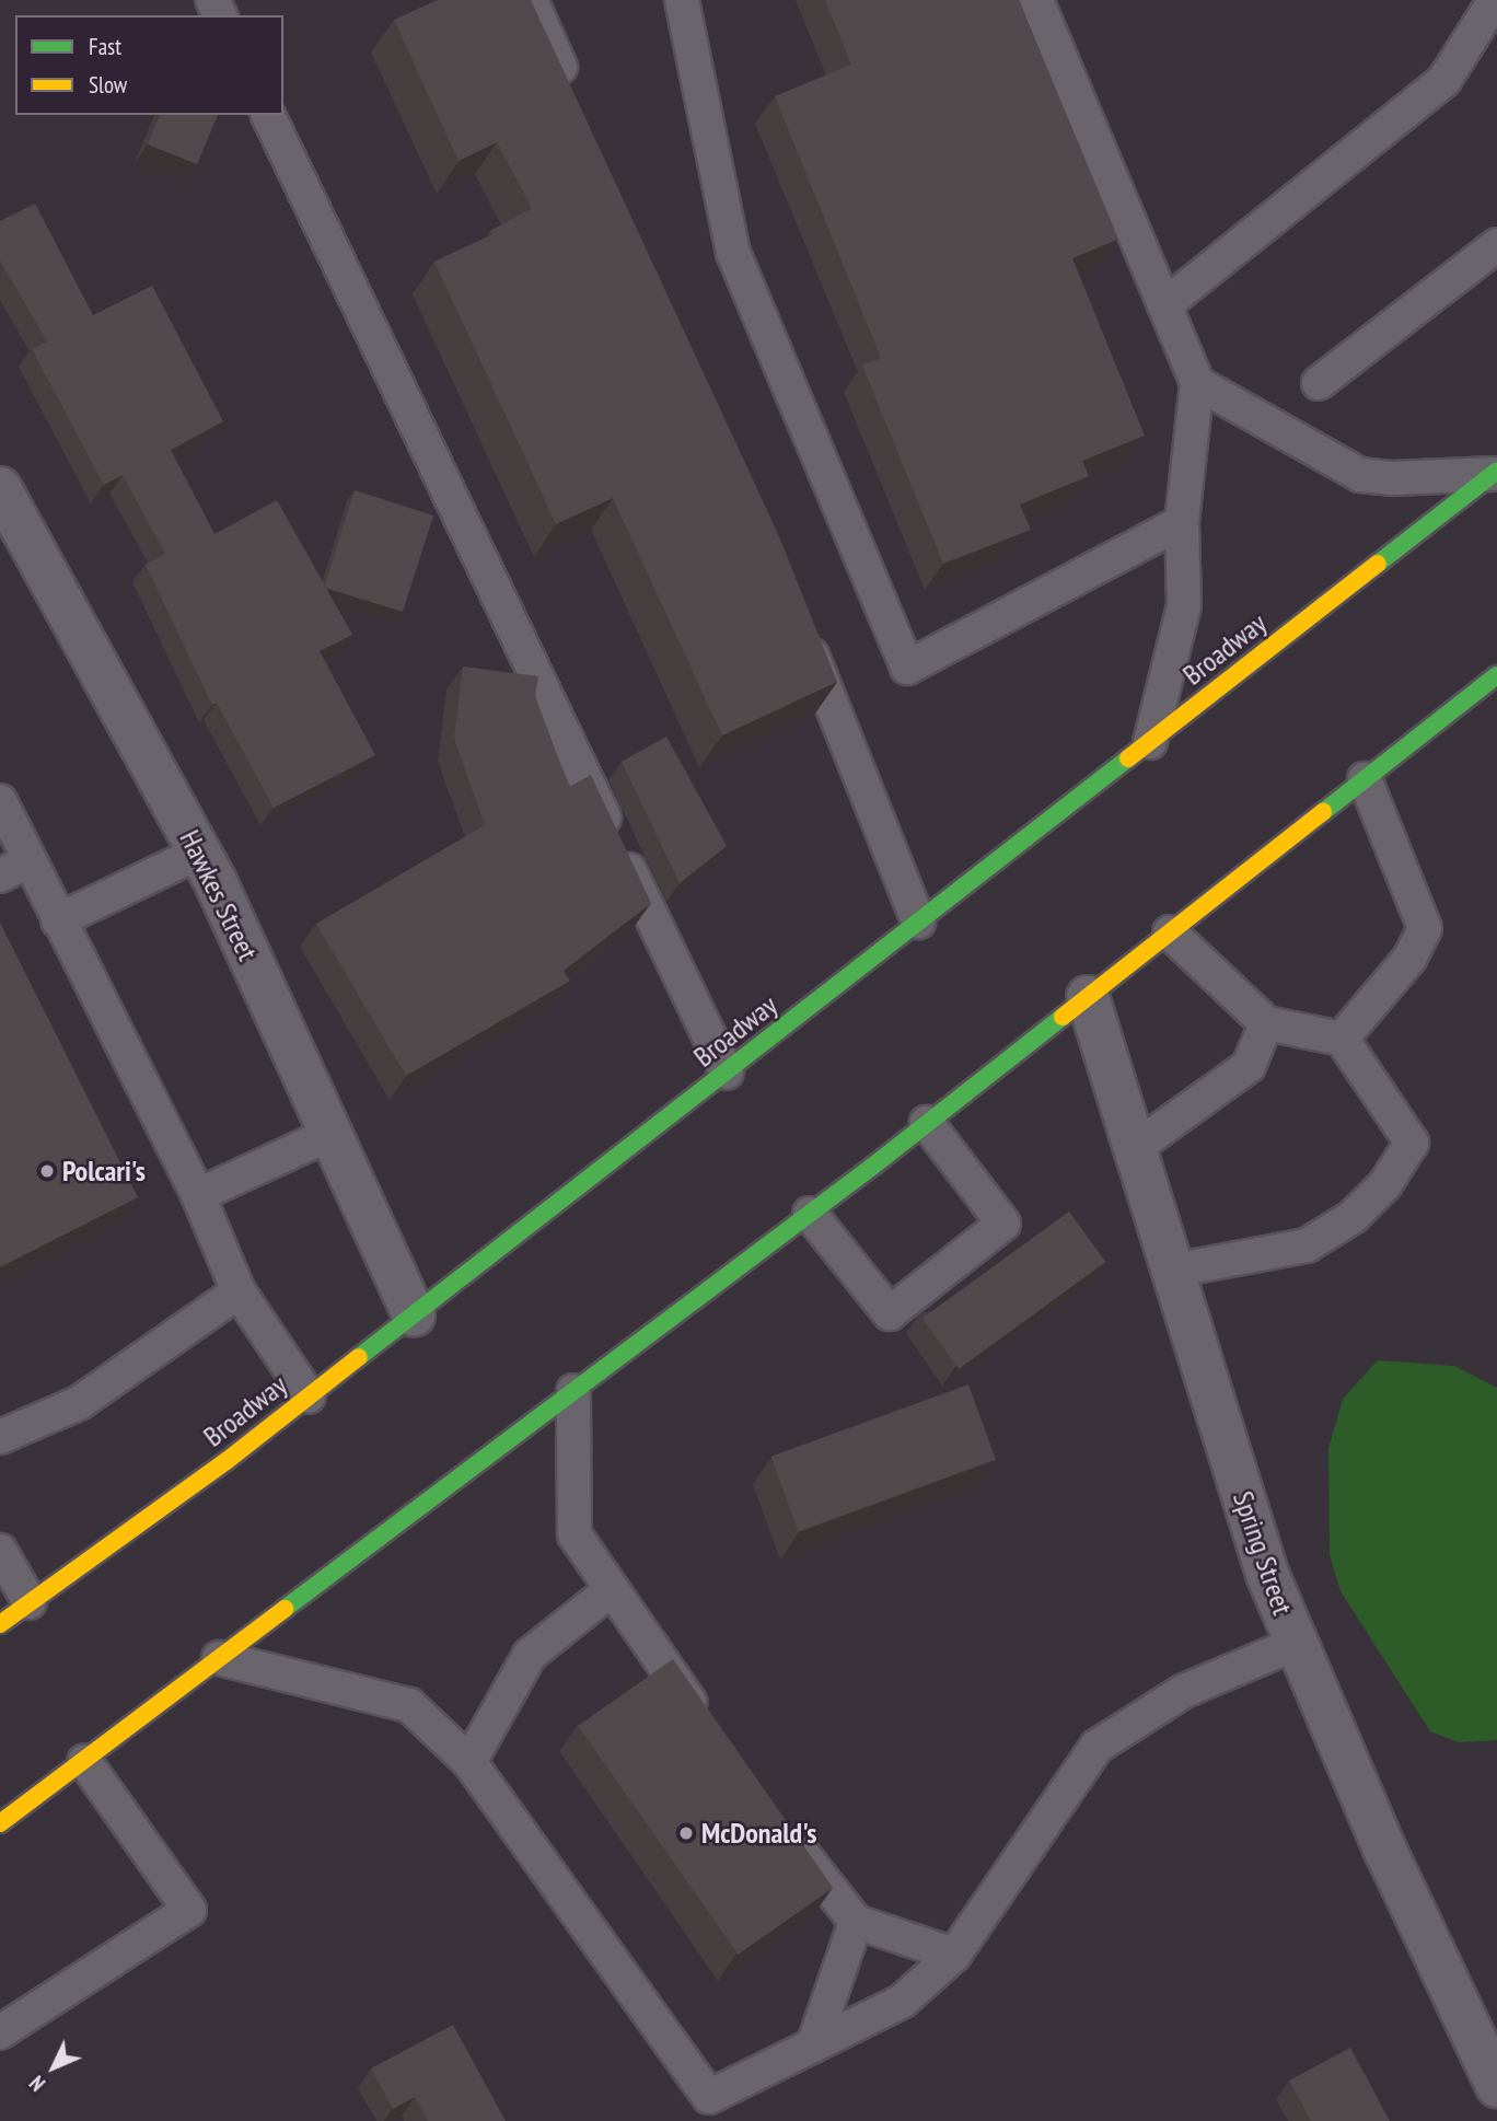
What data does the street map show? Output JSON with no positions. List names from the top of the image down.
{
  "streets": {
    "highway": ["Broadway"],
    "street": ["Hawkes Street", "Spring Street"]
  },
  "crossings": [
    ["Broadway", "Hawkes Street"]
  ],
  "places": ["Polcari's", "McDonald's"],
  "legend": ["Fast", "Slow"],
  "north": "bottom left"
}
